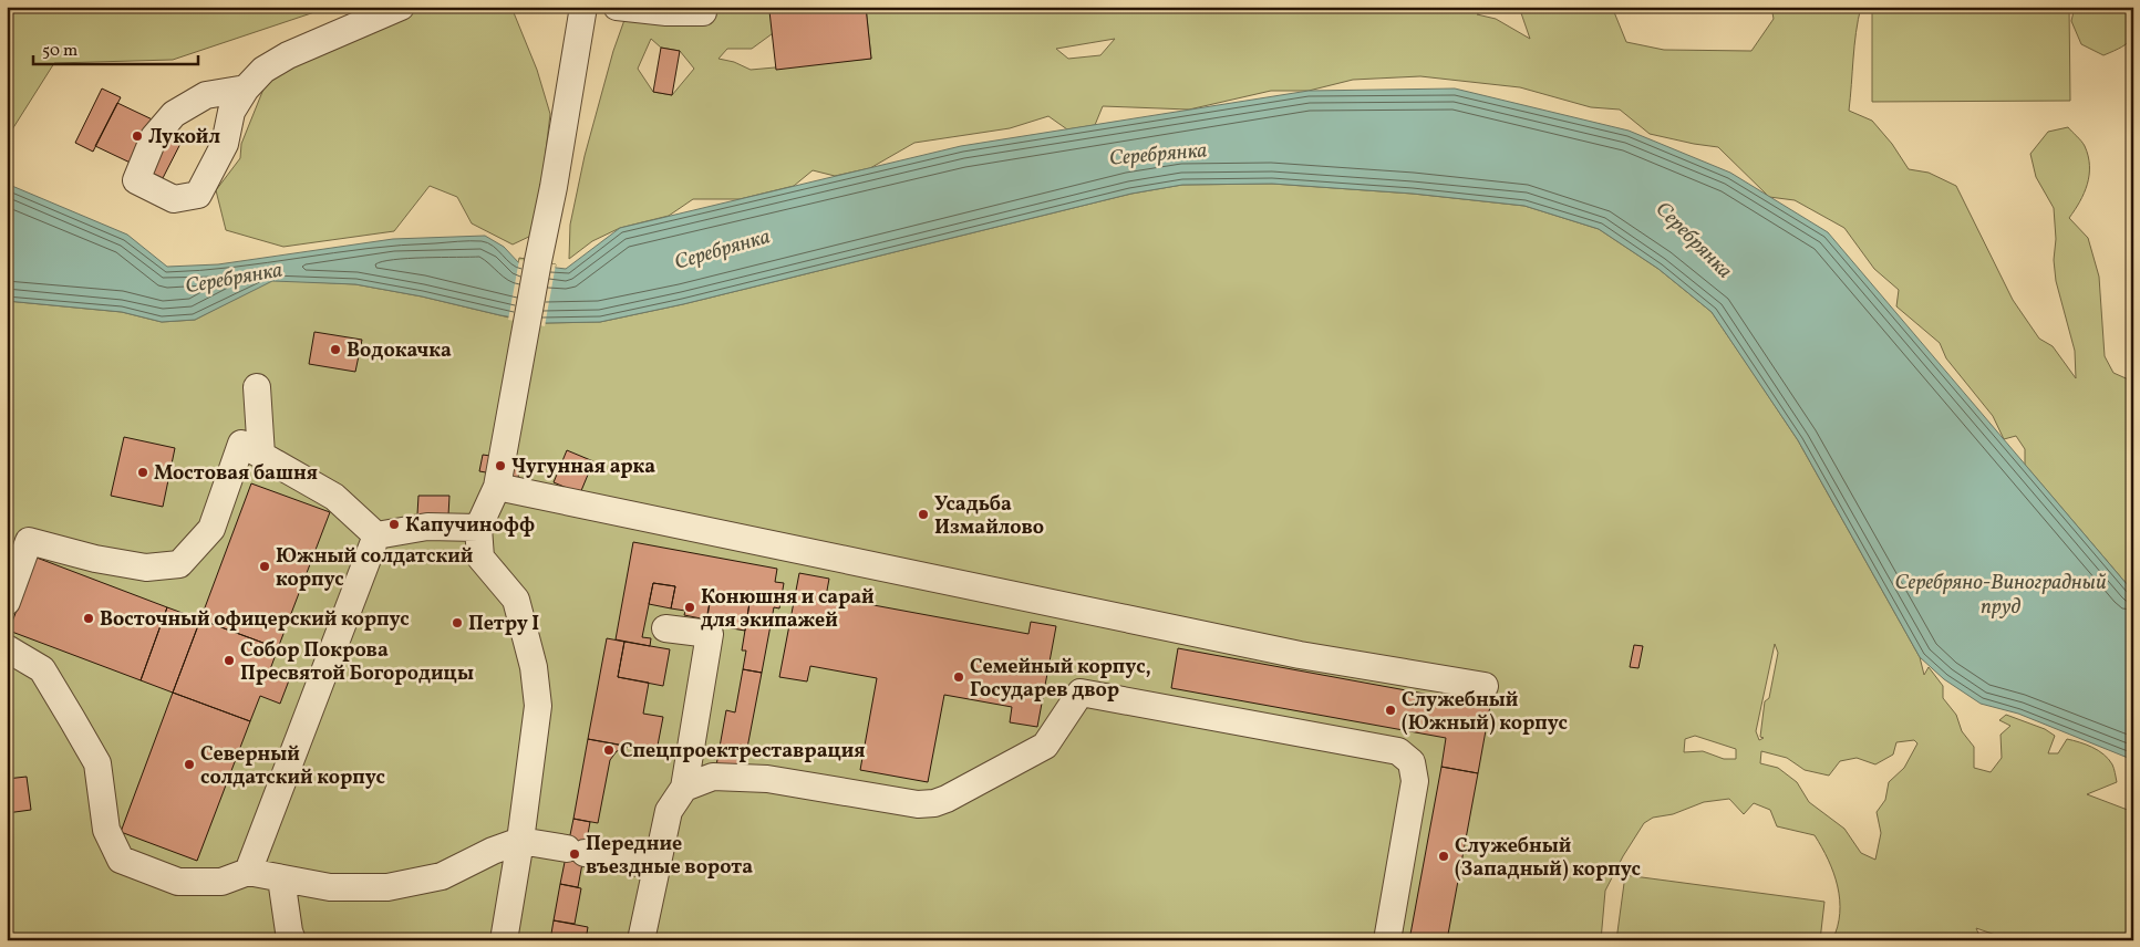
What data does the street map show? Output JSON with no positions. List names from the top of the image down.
{
  "water": ["Серебрянка", "Серебряно-Виноградный пруд"],
  "places": [
    "Лукойл",
    "Водокачка",
    "Чугунная арка",
    "Мостовая башня",
    "Усадьба Измайлово",
    "Капучинофф",
    "Южный солдатский корпус",
    "Конюшня и сарай для экипажей",
    "Восточный офицерский корпус",
    "Петру I",
    "Собор Покрова Пресвятой Богородицы",
    "Семейный корпус, Государев двор",
    "Служебный (Южный) корпус",
    "Спецпроектреставрация",
    "Северный солдатский корпус",
    "Передние въездные ворота",
    "Служебный (Западный) корпус"
  ],
  "scale_bar": "50 m"
}
